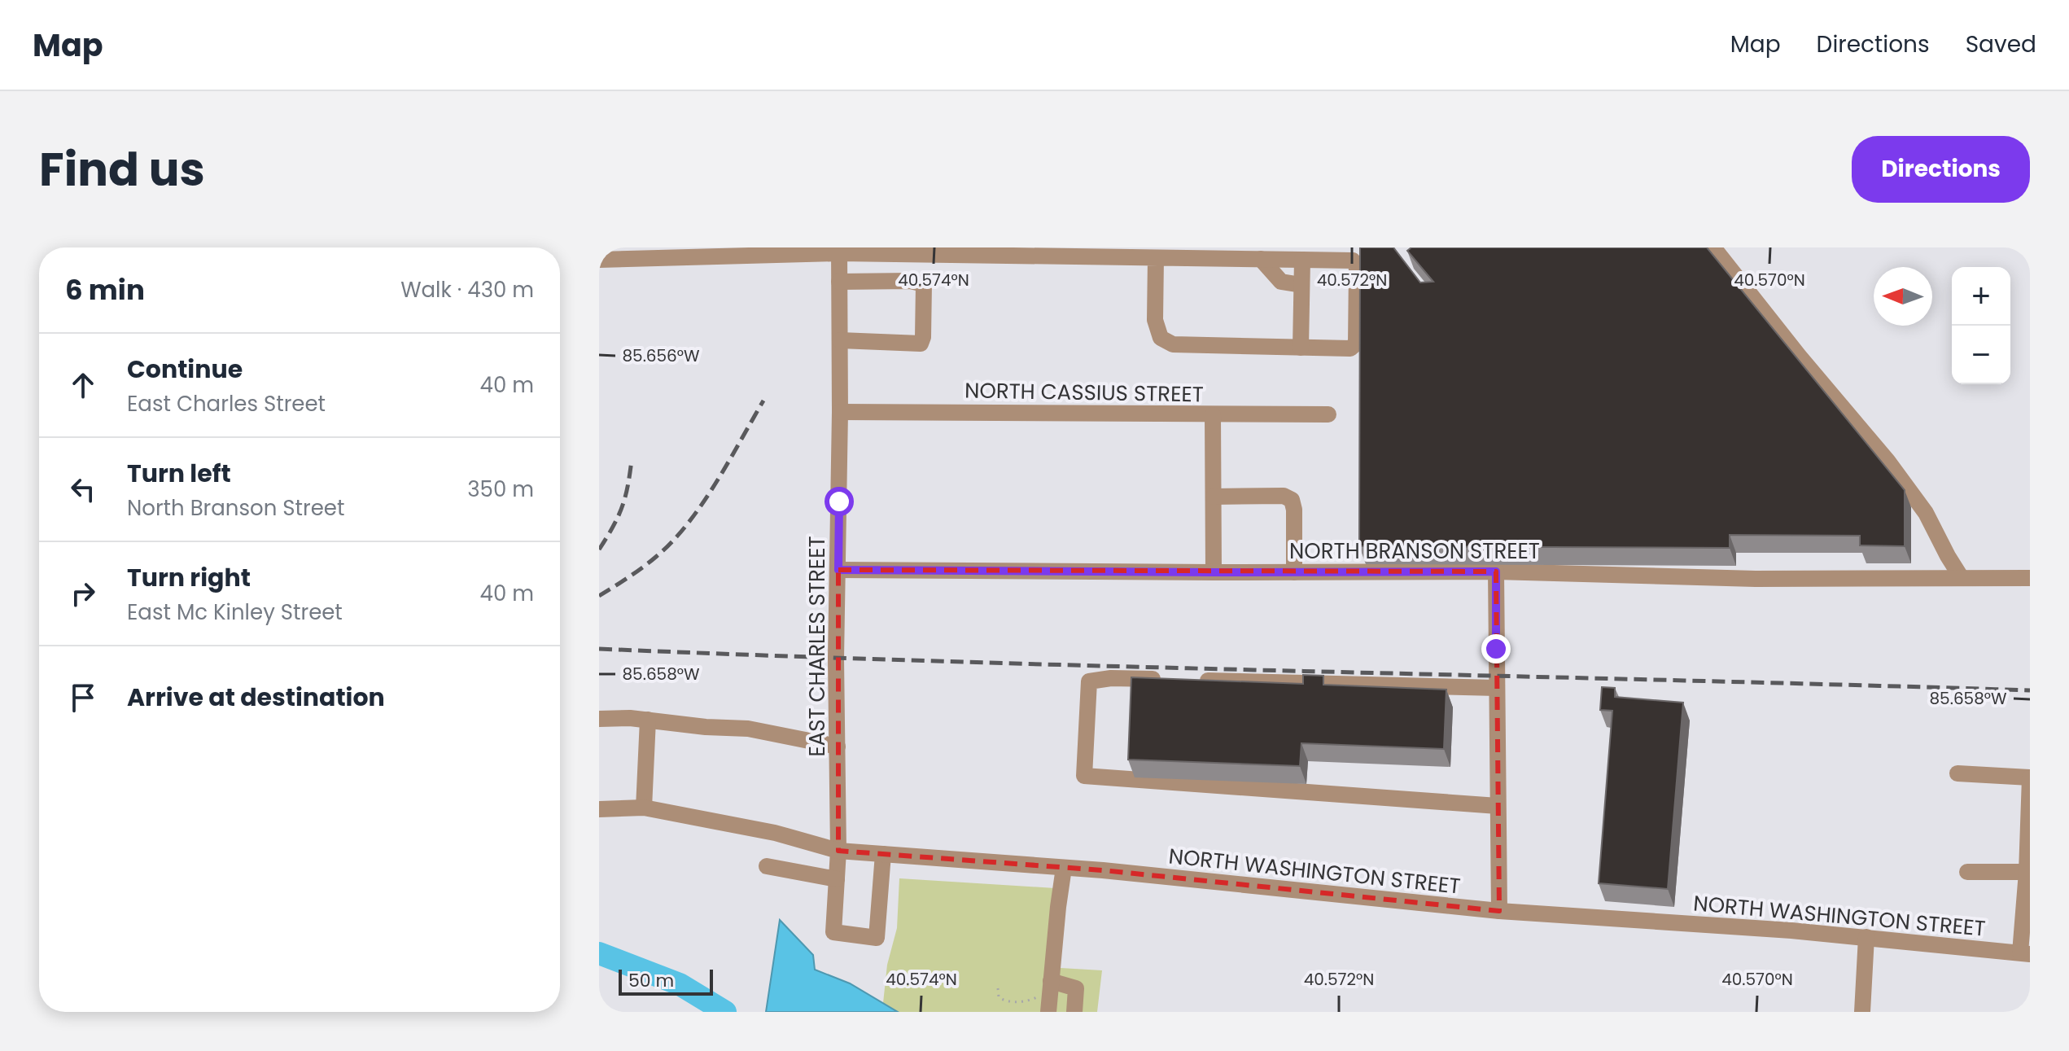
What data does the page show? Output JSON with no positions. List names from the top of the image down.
{
  "streets": {
    "street": [
      "NORTH CASSIUS STREET",
      "NORTH BRANSON STREET",
      "EAST CHARLES STREET",
      "NORTH WASHINGTON STREET"
    ]
  },
  "crossings": [
    ["NORTH CASSIUS STREET", "EAST CHARLES STREET"],
    ["NORTH BRANSON STREET", "EAST CHARLES STREET"],
    ["EAST CHARLES STREET", "NORTH WASHINGTON STREET"]
  ],
  "scale_bar": "50 m",
  "north": "left",
  "page": {
    "header": "Map",
    "nav": ["Map", "Directions", "Saved"],
    "title": "Find us",
    "buttons": "Directions",
    "heading": ["6 min", "Walk · 430 m"],
    "map_buttons": ["+", "−"],
    "list": [
      ["Continue", "East Charles Street", "40 m"],
      ["Turn left", "North Branson Street", "350 m"],
      ["Turn right", "East Mc Kinley Street", "40 m"],
      "Arrive at destination"
    ],
    "scale": "50 m"
  },
  "coordinates": [
    "40.574°N",
    "40.572°N",
    "40.570°N",
    "85.656°W",
    "85.658°W"
  ]
}
